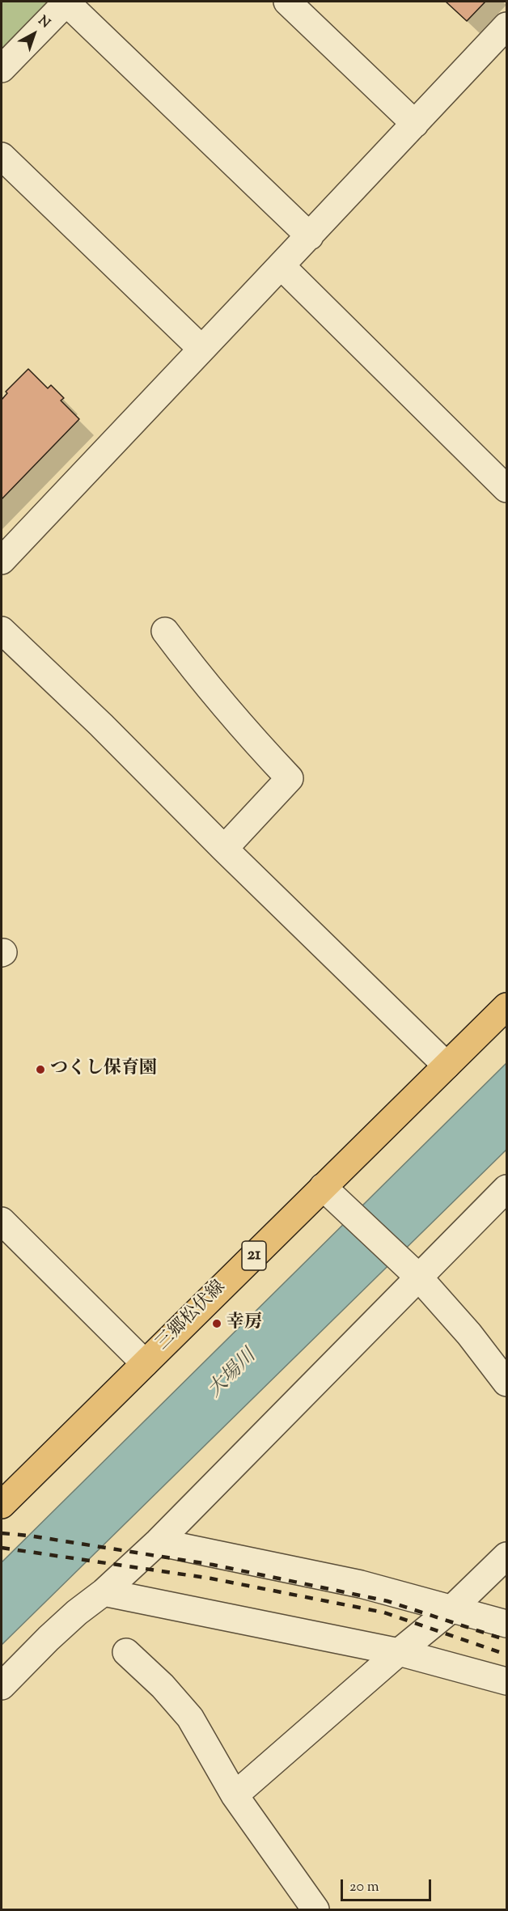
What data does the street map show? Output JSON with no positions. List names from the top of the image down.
{
  "streets": {
    "main road": ["21", "三郷松伏線"]
  },
  "water": ["大場川"],
  "places": ["つくし保育園", "幸房"],
  "scale_bar": "20 m",
  "north": "top right"
}
